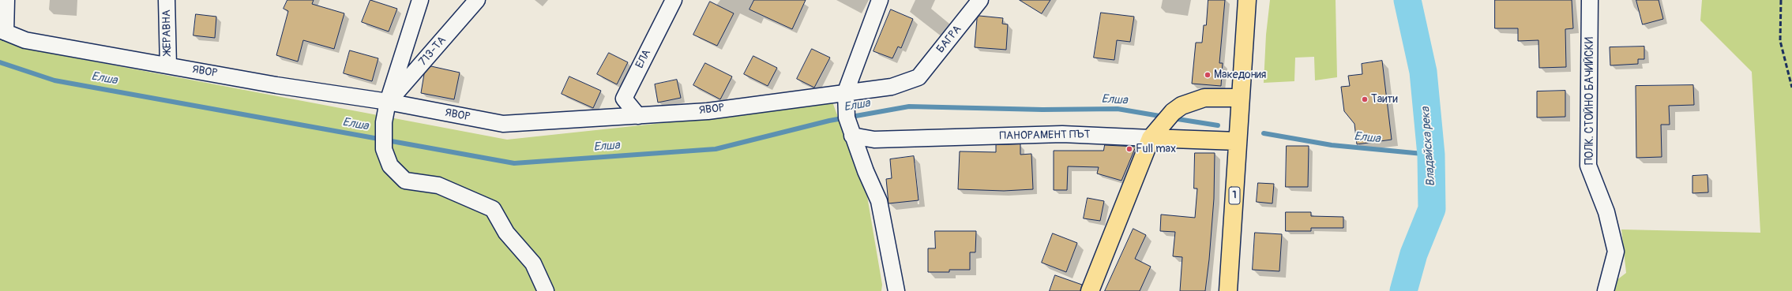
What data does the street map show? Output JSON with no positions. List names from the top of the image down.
{
  "streets": {
    "main road": ["ПАНОРАМЕНТ ПЪТ", "1"],
    "street": [
      "ЖЕРАВНА",
      "БАГРА",
      "713-ТА",
      "ЕЛА",
      "ЯВОР",
      "ПОЛК. СТОЙНО БАЧИЙСКИ"
    ]
  },
  "crossings": [
    ["ЖЕРАВНА", "ЯВОР"],
    ["БАГРА", "ЯВОР"],
    ["713-ТА", "ЯВОР"],
    ["ЕЛА", "ЯВОР"],
    ["ПАНОРАМЕНТ ПЪТ", "1"]
  ],
  "water": ["Елша", "Владайска река"],
  "places": ["Македония", "Таити", "Full max"]
}
